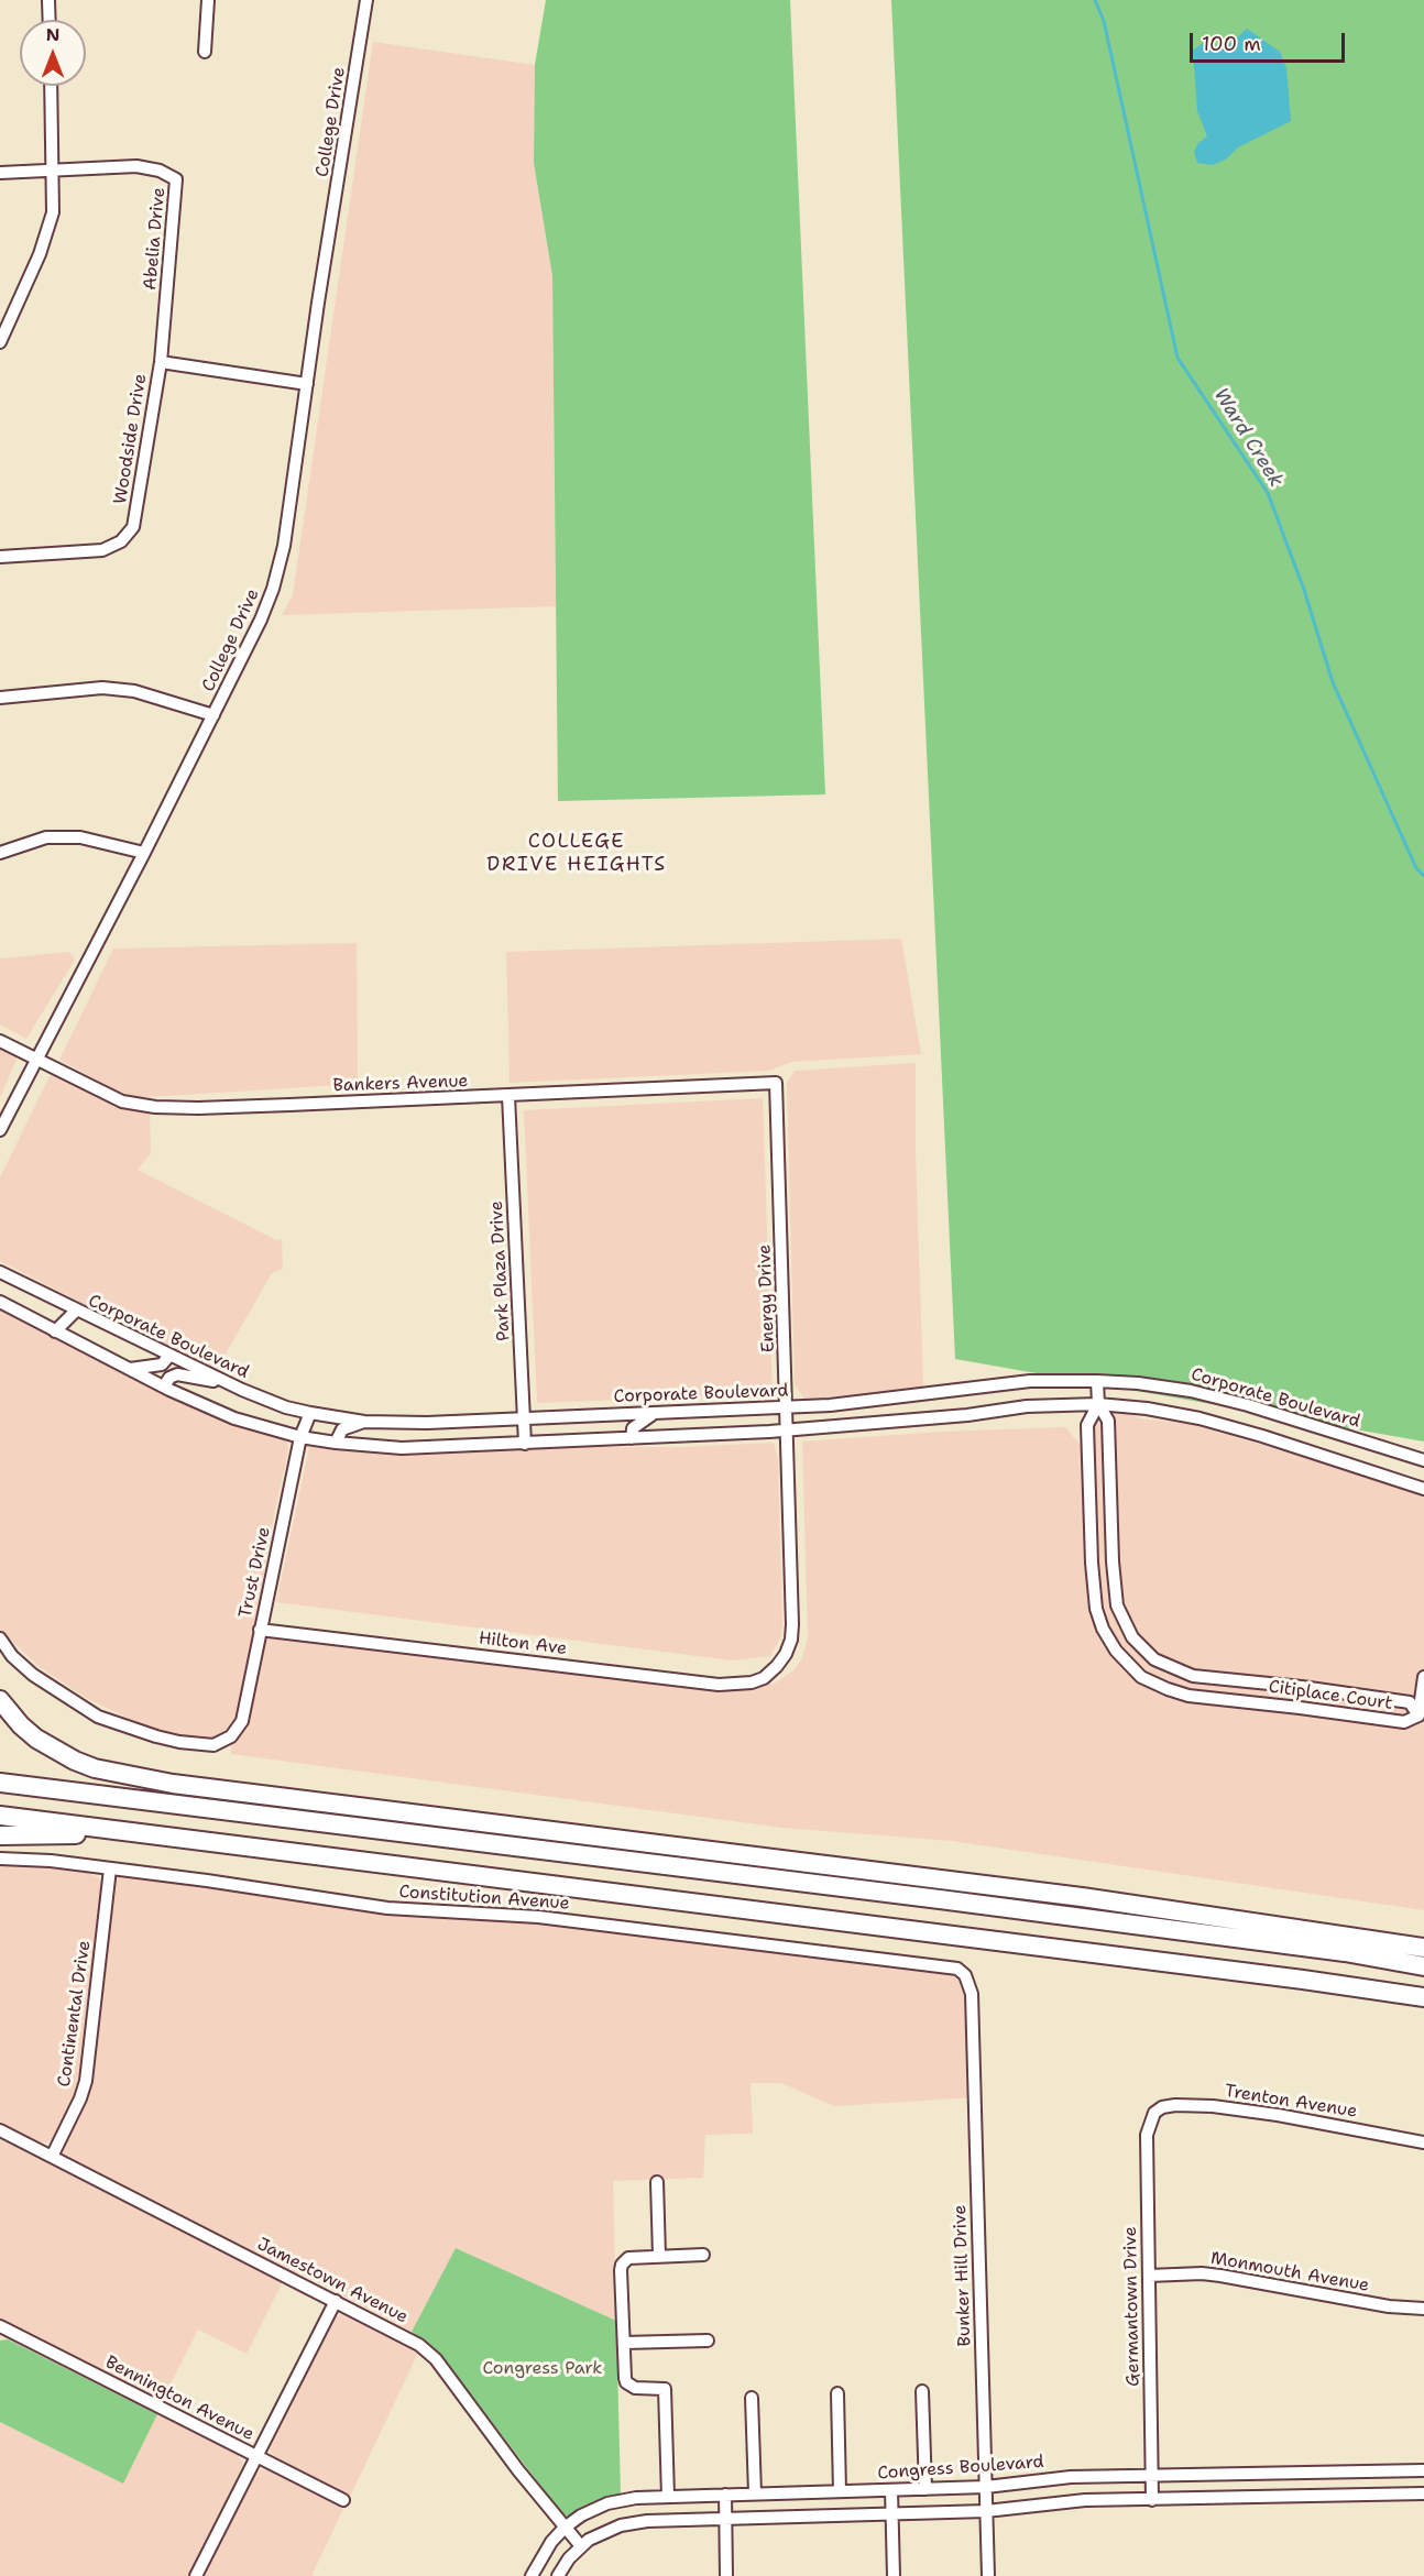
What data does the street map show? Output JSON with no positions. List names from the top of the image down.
{
  "streets": {
    "street": [
      "College Drive",
      "Abelia Drive",
      "Woodside Drive",
      "Bankers Avenue",
      "Park Plaza Drive",
      "Energy Drive",
      "Corporate Boulevard",
      "Trust Drive",
      "Hilton Ave",
      "Citiplace Court",
      "Constitution Avenue",
      "Continental Drive",
      "Trenton Avenue",
      "Monmouth Avenue",
      "Bunker Hill Drive",
      "Jamestown Avenue",
      "Germantown Drive",
      "Bennington Avenue",
      "Congress Boulevard"
    ]
  },
  "crossings": [
    ["College Drive", "Woodside Drive"],
    ["College Drive", "Bankers Avenue"],
    ["Abelia Drive", "Woodside Drive"],
    ["Bankers Avenue", "Park Plaza Drive"],
    ["Bankers Avenue", "Energy Drive"],
    ["Park Plaza Drive", "Corporate Boulevard"],
    ["Energy Drive", "Corporate Boulevard"],
    ["Energy Drive", "Hilton Ave"],
    ["Corporate Boulevard", "Trust Drive"],
    ["Corporate Boulevard", "Citiplace Court"],
    ["Trust Drive", "Hilton Ave"],
    ["Constitution Avenue", "Continental Drive"],
    ["Constitution Avenue", "Bunker Hill Drive"],
    ["Continental Drive", "Jamestown Avenue"],
    ["Trenton Avenue", "Germantown Drive"],
    ["Monmouth Avenue", "Germantown Drive"],
    ["Bunker Hill Drive", "Congress Boulevard"],
    ["Jamestown Avenue", "Congress Boulevard"],
    ["Germantown Drive", "Congress Boulevard"]
  ],
  "districts": ["COLLEGE DRIVE HEIGHTS"],
  "water": ["Ward Creek"],
  "parks": ["Congress Park"],
  "scale_bar": "100 m",
  "north": "top"
}
